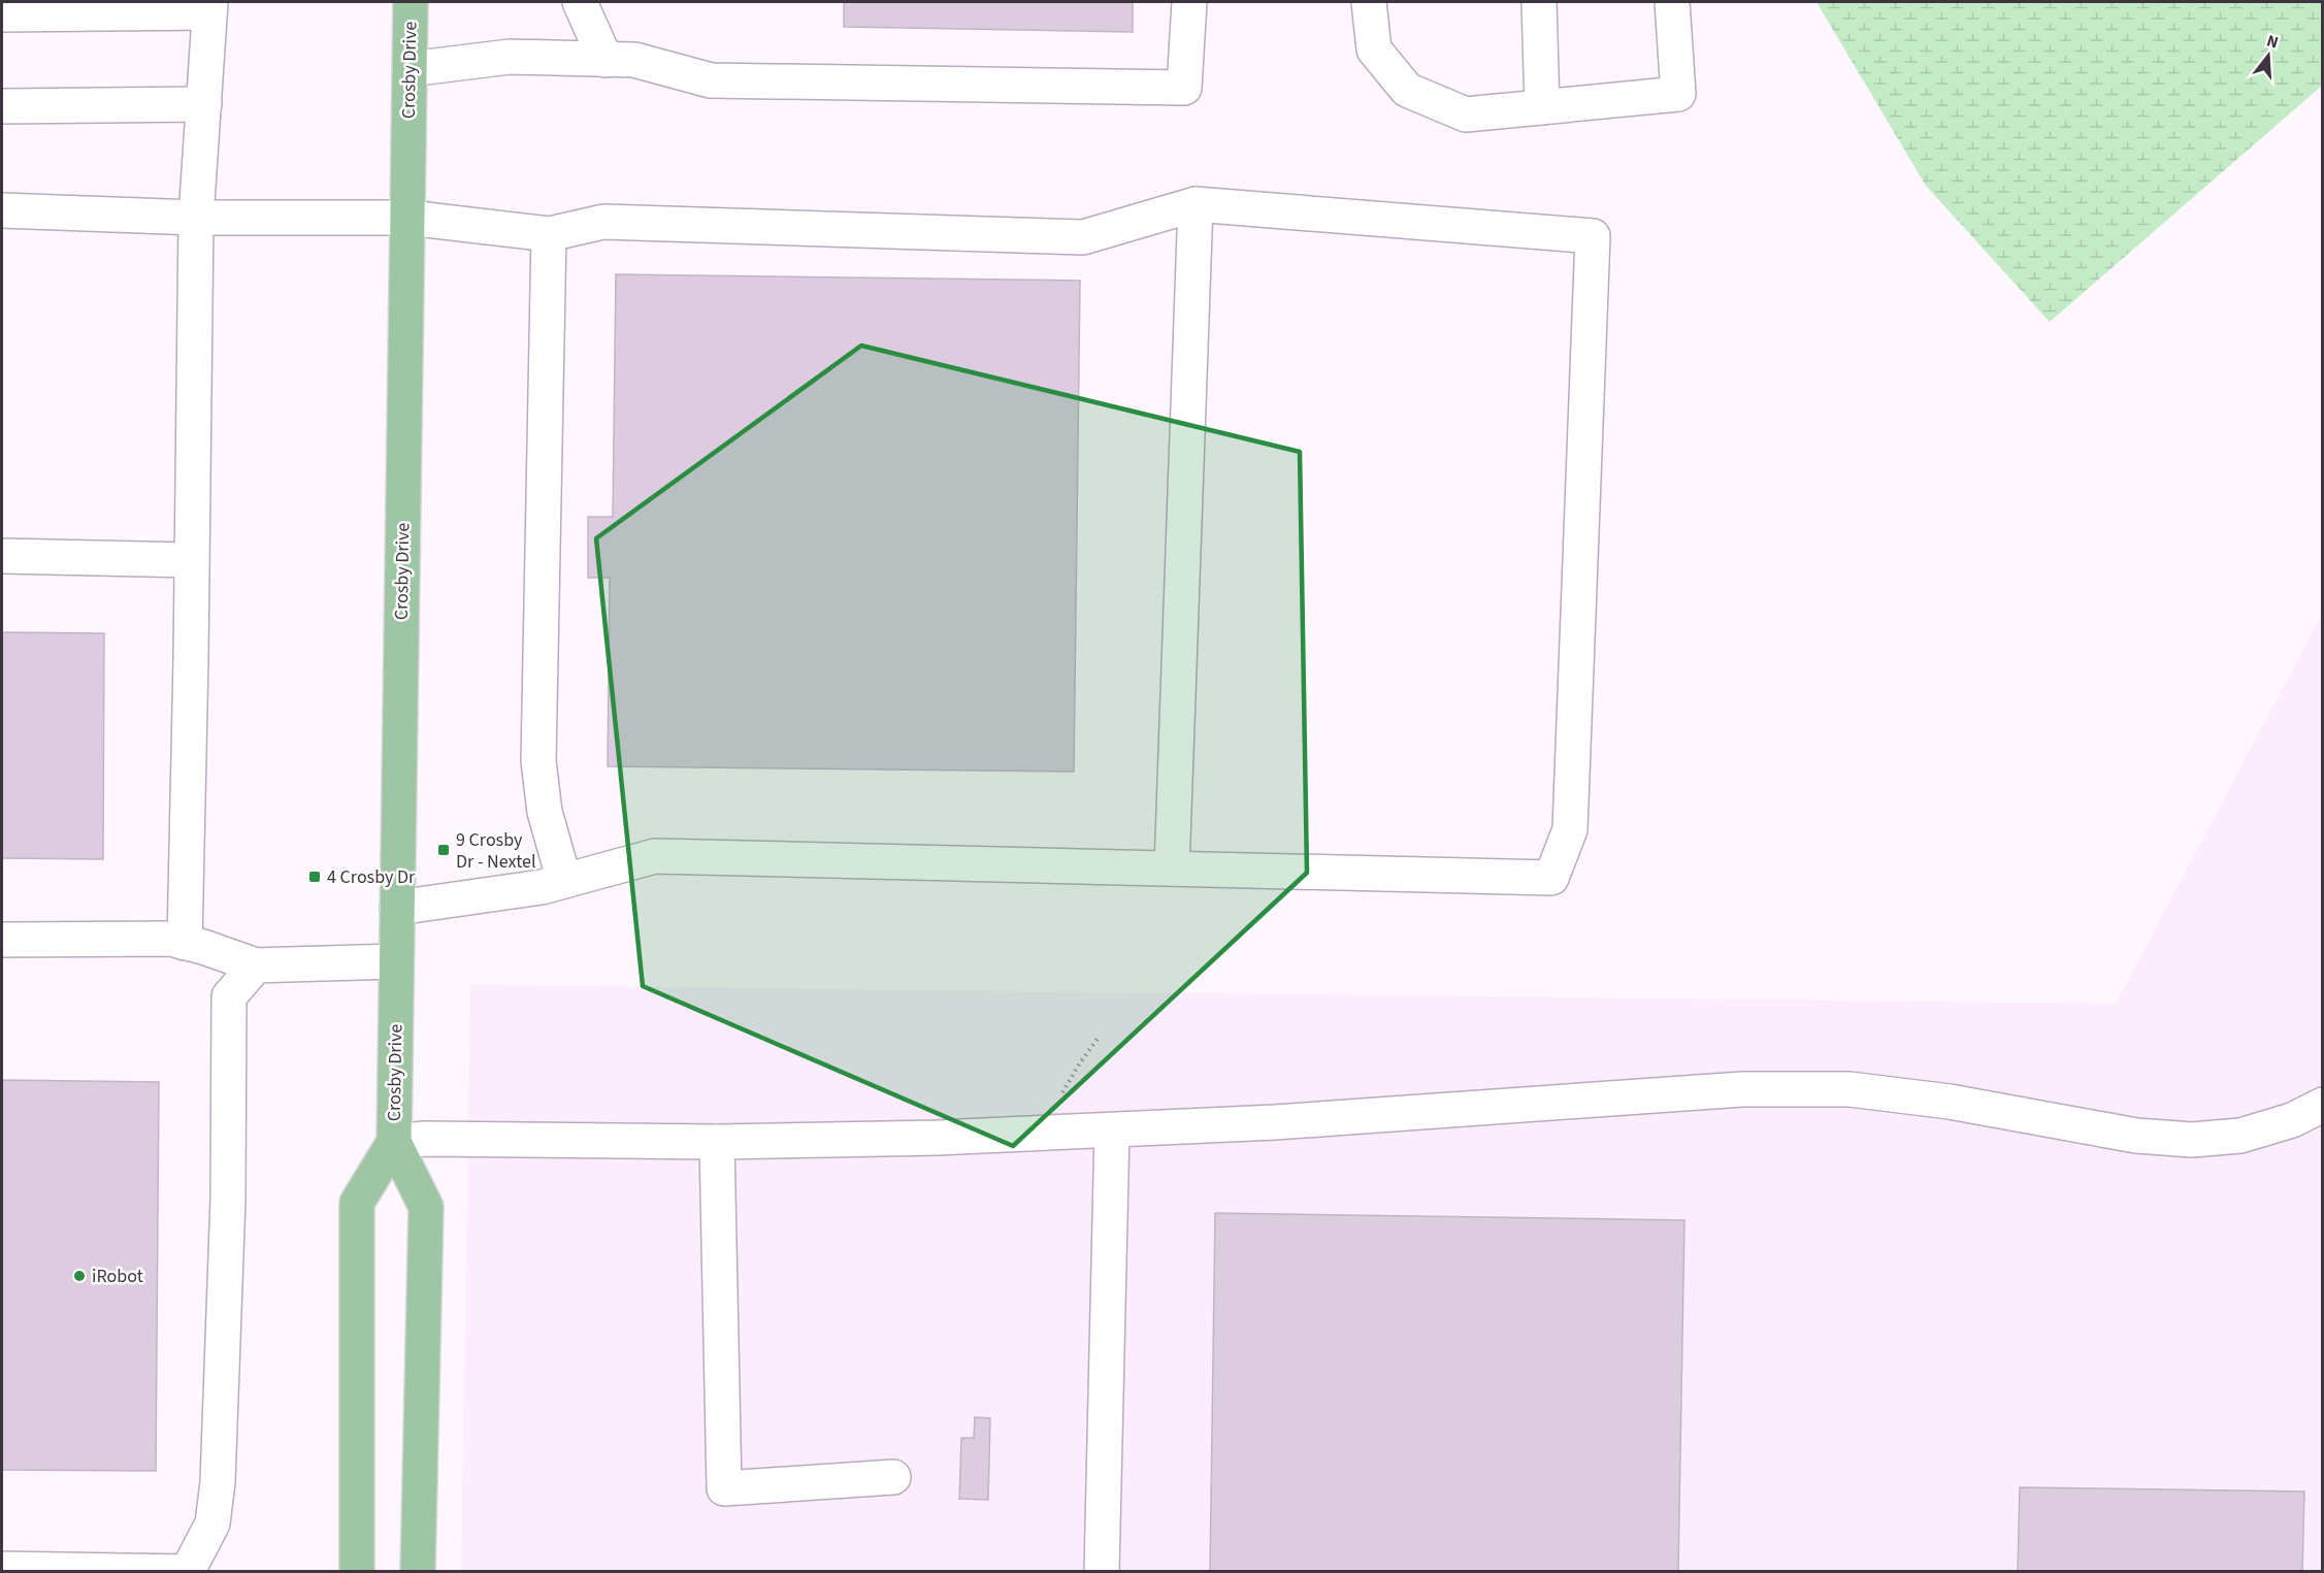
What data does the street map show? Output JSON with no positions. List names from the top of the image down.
{
  "streets": {
    "main road": ["Crosby Drive"]
  },
  "places": {
    "transit": ["9 Crosby Dr - Nextel", "4 Crosby Dr"],
    "other": ["iRobot"]
  },
  "north": "top"
}
